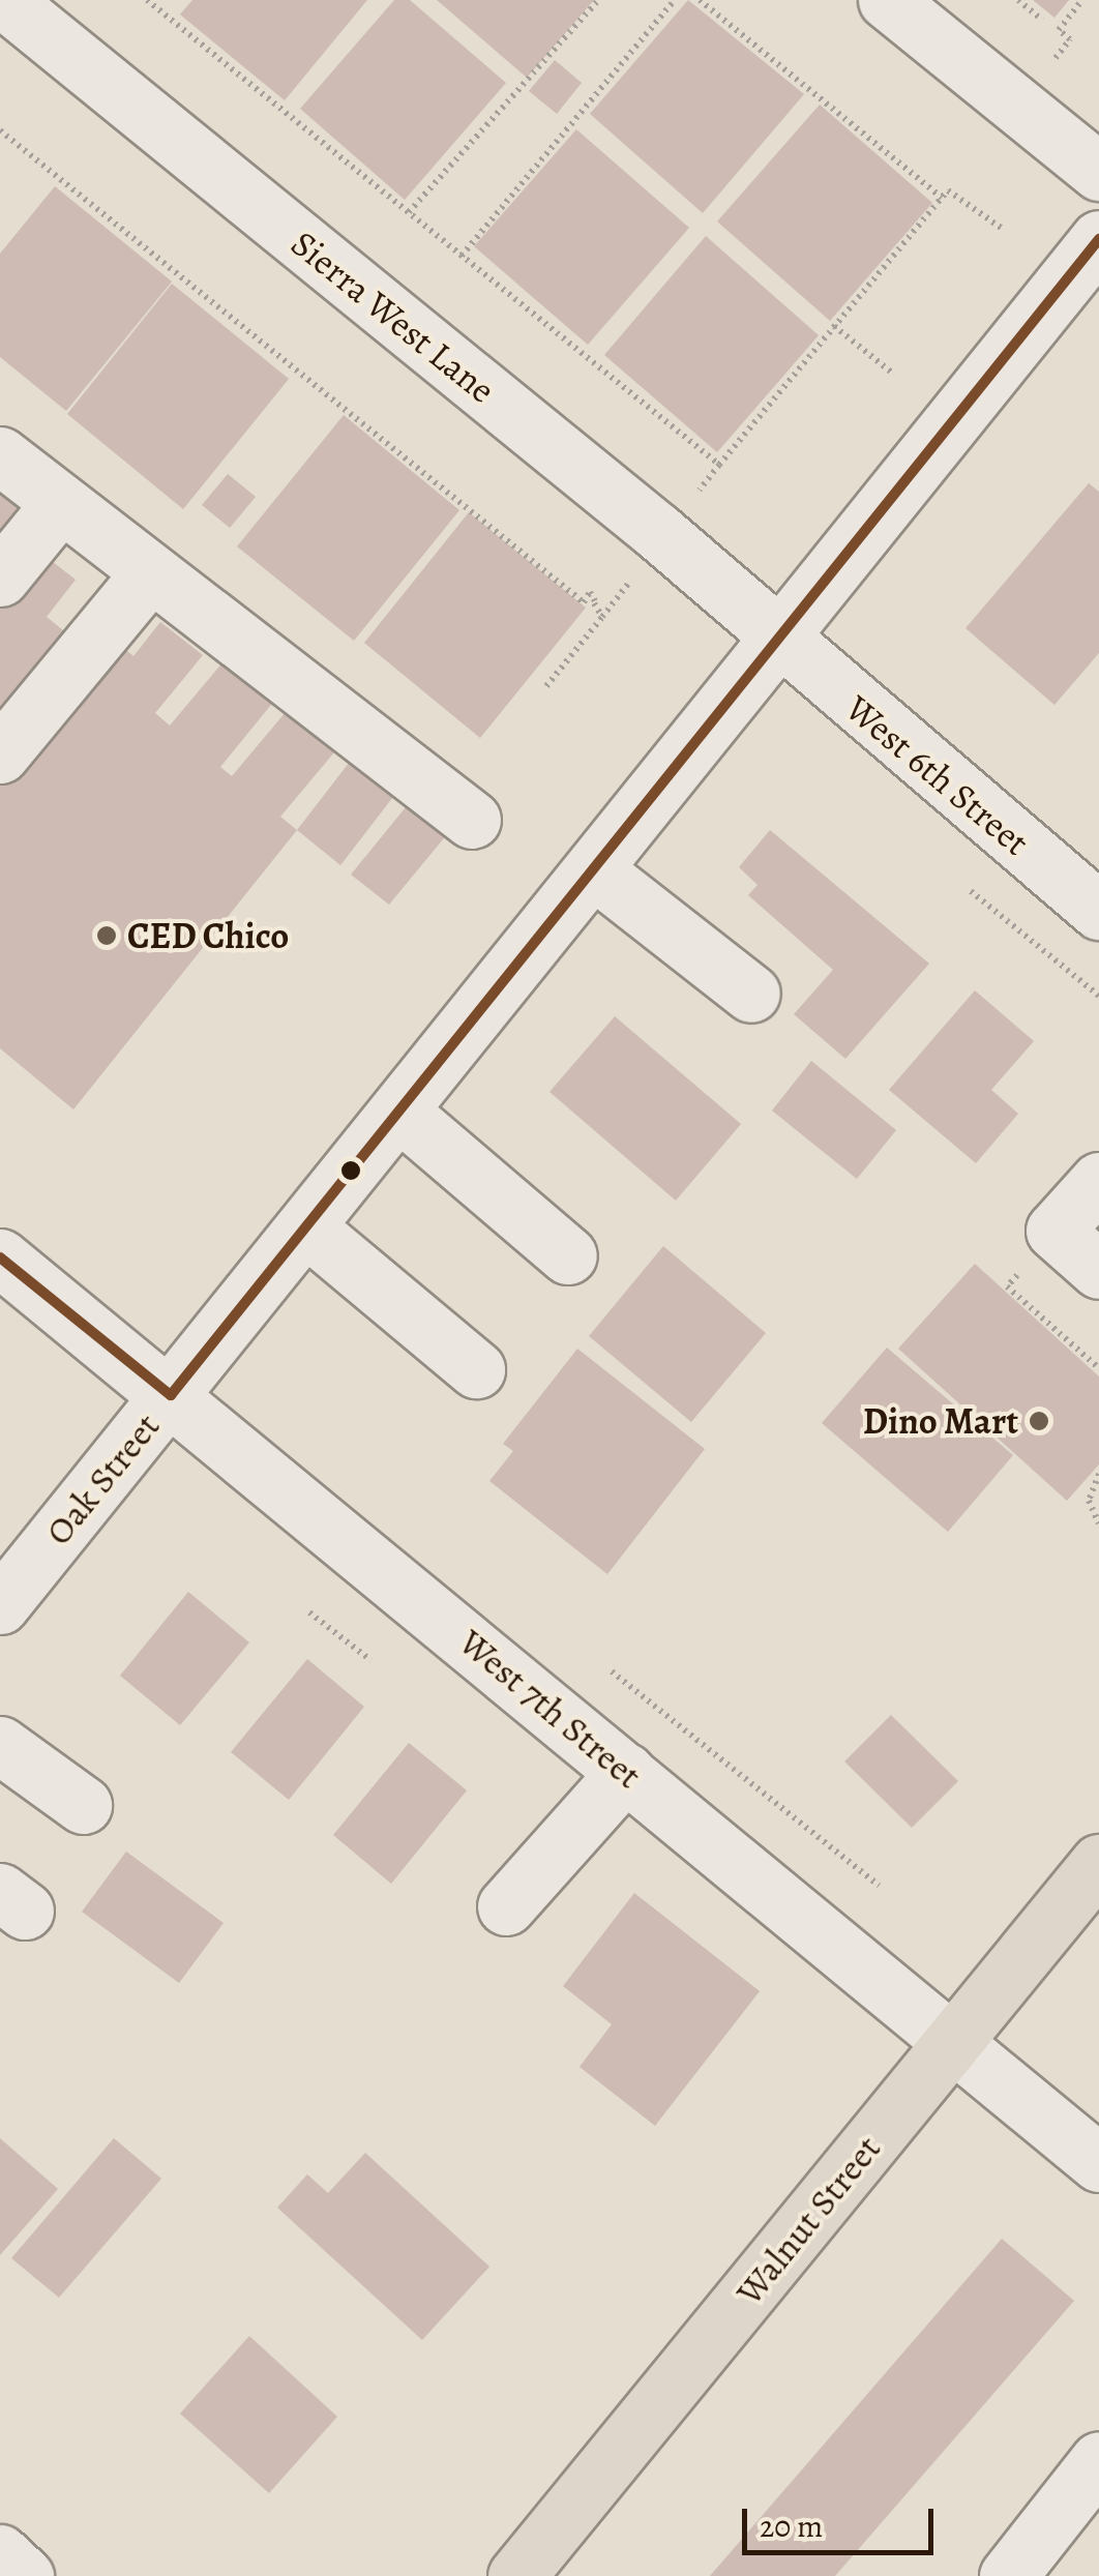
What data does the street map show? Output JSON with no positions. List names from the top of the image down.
{
  "streets": {
    "main road": ["Walnut Street"],
    "street": [
      "Sierra West Lane",
      "West 6th Street",
      "Oak Street",
      "West 7th Street"
    ]
  },
  "crossings": [
    ["Sierra West Lane", "West 6th Street"],
    ["Sierra West Lane", "Oak Street"],
    ["West 6th Street", "Oak Street"],
    ["Oak Street", "West 7th Street"],
    ["West 7th Street", "Walnut Street"]
  ],
  "places": ["CED Chico", "Dino Mart"],
  "scale_bar": "20 m"
}
